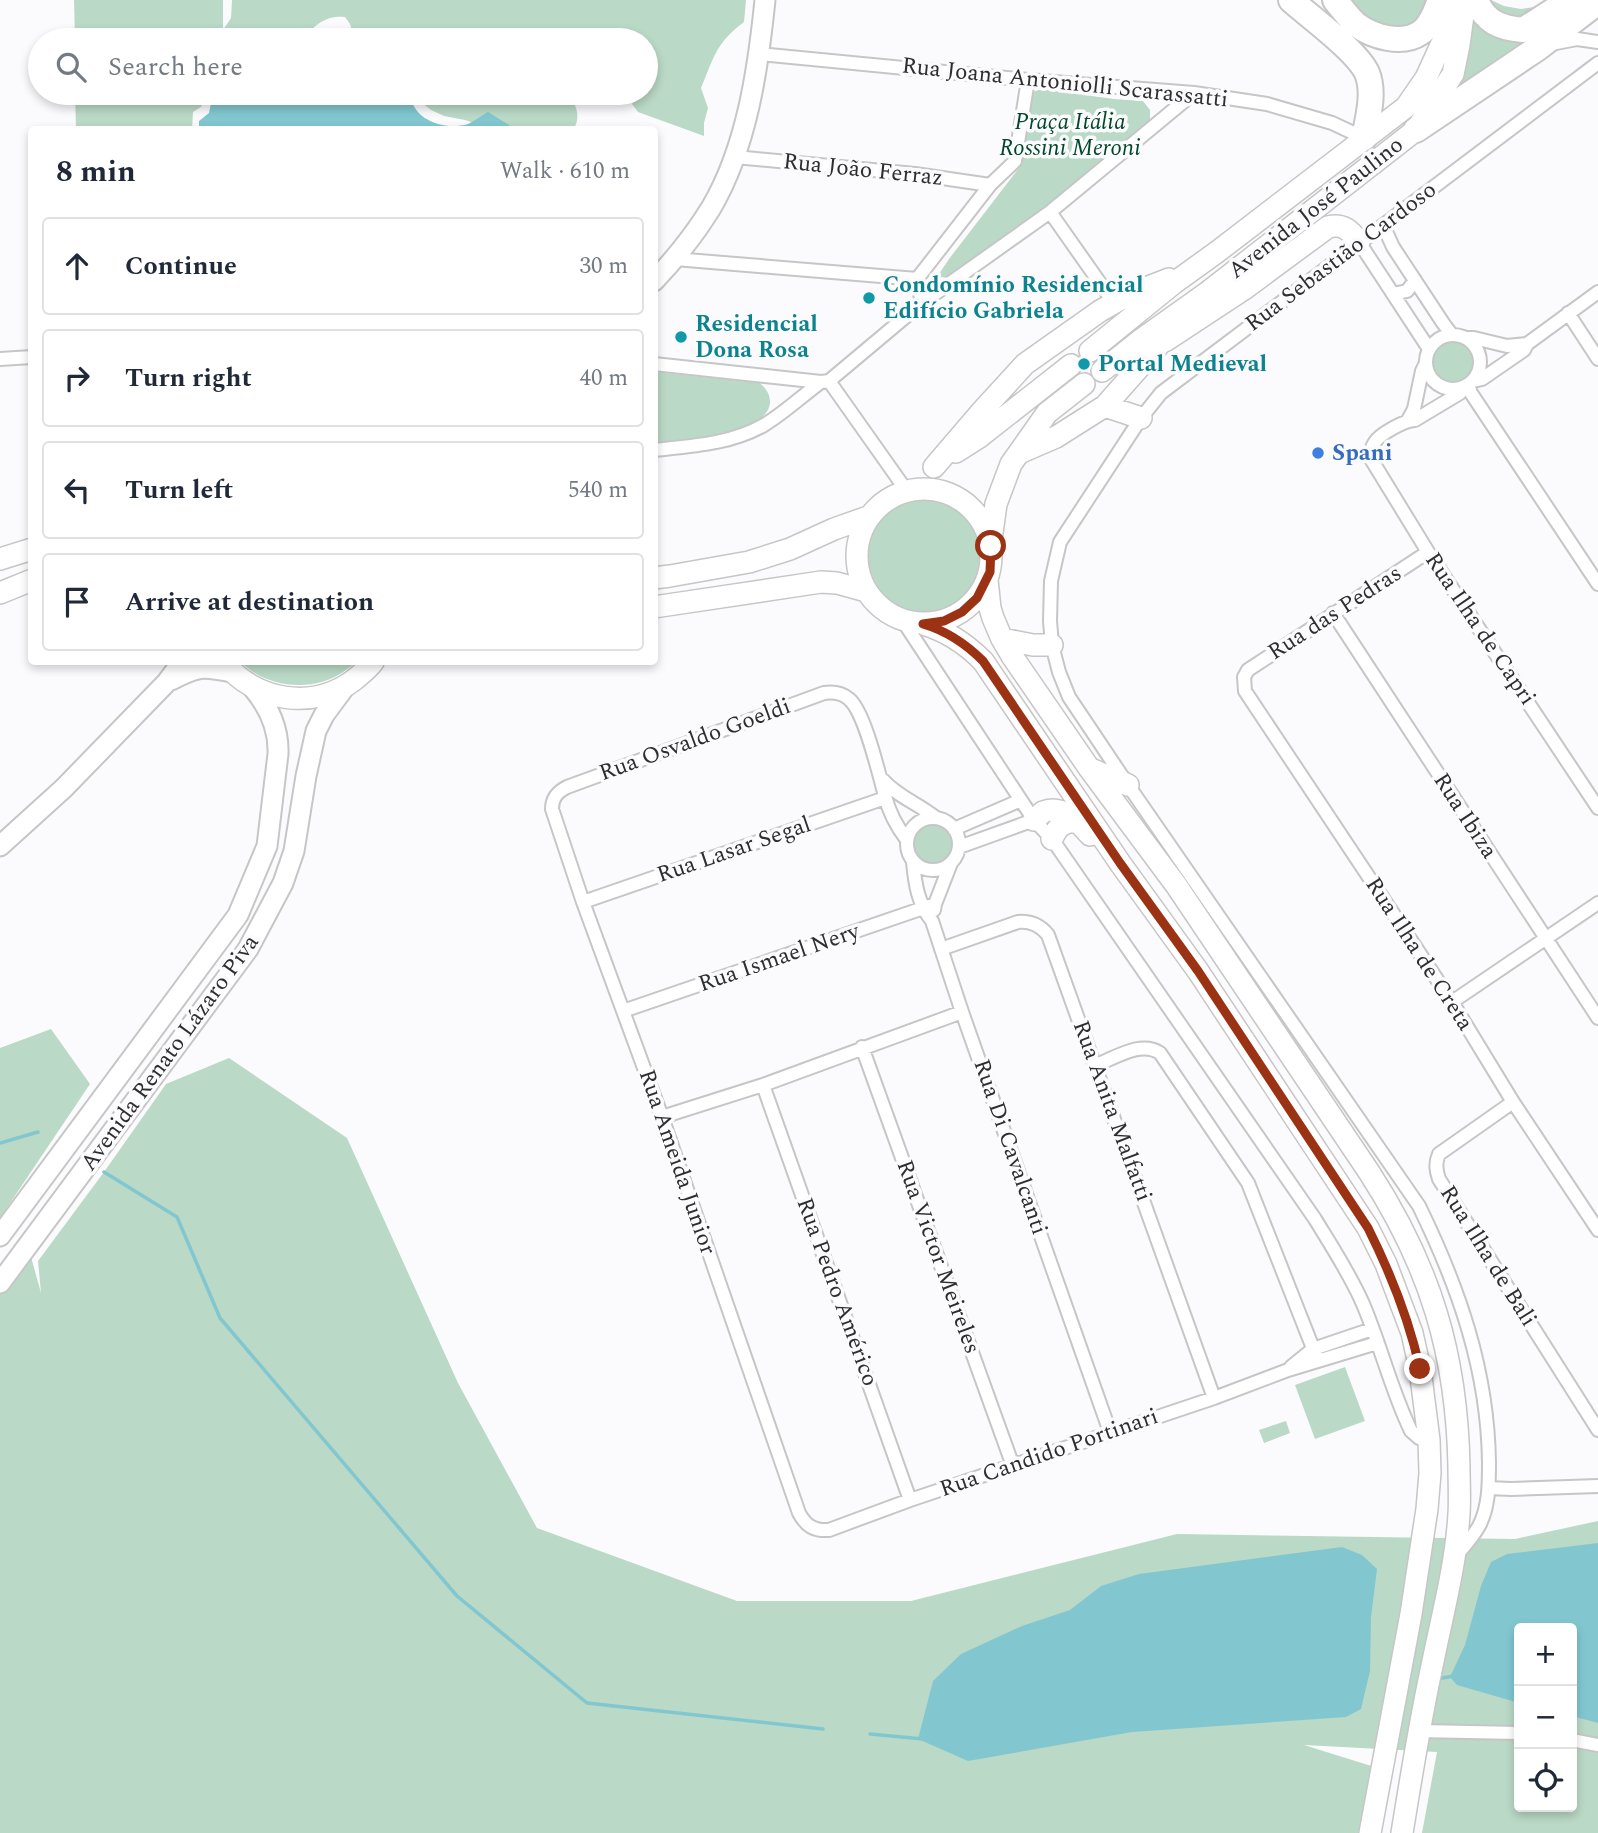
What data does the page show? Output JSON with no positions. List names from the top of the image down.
{
  "streets": {
    "main road": ["Avenida José Paulino", "Avenida Renato Lázaro Piva"],
    "street": [
      "Rua Joana Antoniolli Scarassatti",
      "Rua João Ferraz",
      "Rua Sebastião Cardoso",
      "Rua das Pedras",
      "Rua Ilha de Capri",
      "Rua Osvaldo Goeldi",
      "Rua Ibiza",
      "Rua Lasar Segal",
      "Rua Ilha de Creta",
      "Rua Ismael Nery",
      "Rua Anita Malfatti",
      "Rua Di Cavalcanti",
      "Rua Ameida Junior",
      "Rua Ilha de Bali",
      "Rua Victor Meireles",
      "Rua Pedro Américo",
      "Rua Candido Portinari"
    ]
  },
  "crossings": [
    ["Rua Joana Antoniolli Scarassatti", "Avenida José Paulino"],
    ["Rua das Pedras", "Rua Ilha de Capri"],
    ["Rua das Pedras", "Rua Ibiza"],
    ["Rua das Pedras", "Rua Ilha de Creta"],
    ["Rua Osvaldo Goeldi", "Rua Ameida Junior"],
    ["Rua Lasar Segal", "Rua Ameida Junior"],
    ["Rua Ilha de Creta", "Rua Ilha de Bali"],
    ["Rua Ismael Nery", "Rua Di Cavalcanti"],
    ["Rua Ismael Nery", "Rua Ameida Junior"],
    ["Rua Anita Malfatti", "Rua Di Cavalcanti"],
    ["Rua Anita Malfatti", "Rua Candido Portinari"],
    ["Rua Di Cavalcanti", "Rua Candido Portinari"],
    ["Rua Ameida Junior", "Rua Candido Portinari"],
    ["Rua Victor Meireles", "Rua Candido Portinari"],
    ["Rua Pedro Américo", "Rua Candido Portinari"]
  ],
  "parks": ["Praça Itália Rossini Meroni"],
  "places": [
    "Condomínio Residencial Edifício Gabriela",
    "Residencial Dona Rosa",
    "Portal Medieval",
    "Spani"
  ],
  "page": {
    "search": "Search here",
    "heading": ["8 min", "Walk · 610 m"],
    "list": [
      ["Continue", "30 m"],
      ["Turn right", "40 m"],
      ["Turn left", "540 m"],
      "Arrive at destination"
    ],
    "map_buttons": ["+", "−"]
  }
}
